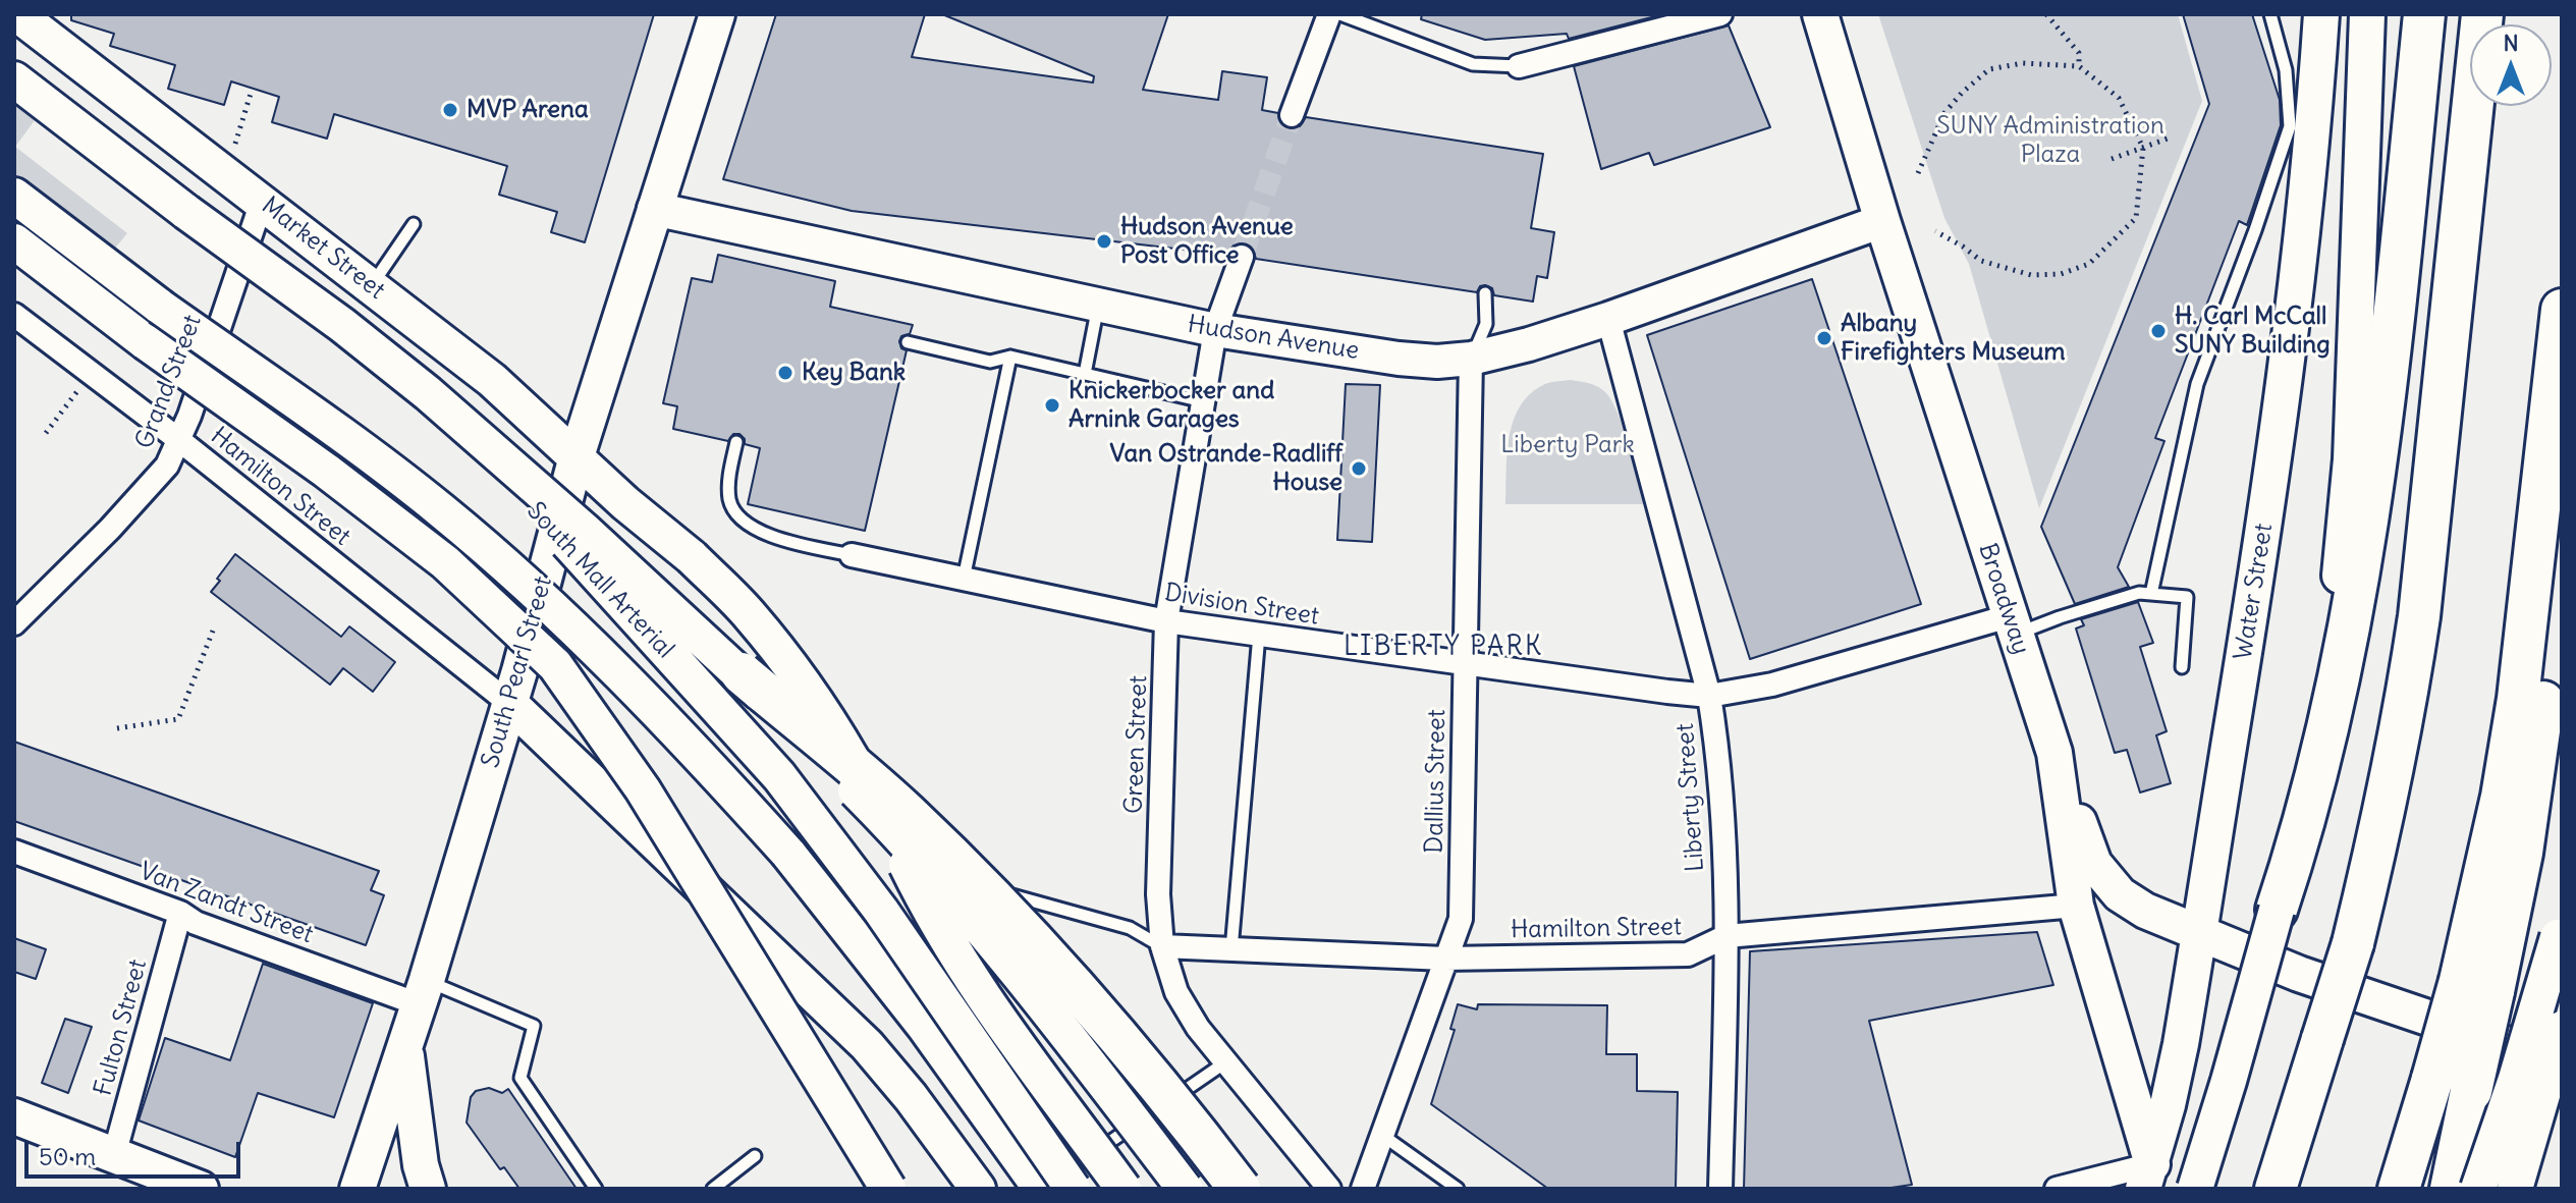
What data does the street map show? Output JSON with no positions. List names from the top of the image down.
{
  "streets": {
    "main road": [
      "Market Street",
      "South Mall Arterial",
      "Water Street",
      "Broadway",
      "South Pearl Street"
    ],
    "street": [
      "Hudson Avenue",
      "Grand Street",
      "Hamilton Street",
      "Division Street",
      "Green Street",
      "Dallius Street",
      "Liberty Street",
      "Van Zandt Street",
      "Fulton Street"
    ]
  },
  "crossings": [
    ["Market Street", "Grand Street"],
    ["Market Street", "South Pearl Street"],
    ["Hudson Avenue", "Broadway"],
    ["Hudson Avenue", "South Pearl Street"],
    ["Hudson Avenue", "Green Street"],
    ["Hudson Avenue", "Dallius Street"],
    ["Hudson Avenue", "Liberty Street"],
    ["Grand Street", "Hamilton Street"],
    ["Hamilton Street", "Broadway"],
    ["Hamilton Street", "South Pearl Street"],
    ["Hamilton Street", "Green Street"],
    ["Hamilton Street", "Dallius Street"],
    ["Hamilton Street", "Liberty Street"],
    ["Water Street", "Broadway"],
    ["Broadway", "Division Street"],
    ["Division Street", "Green Street"],
    ["Division Street", "Dallius Street"],
    ["Division Street", "Liberty Street"],
    ["South Pearl Street", "Van Zandt Street"],
    ["Van Zandt Street", "Fulton Street"]
  ],
  "districts": ["LIBERTY PARK"],
  "parks": ["SUNY Administration Plaza", "Liberty Park"],
  "places": [
    "MVP Arena",
    "Hudson Avenue Post Office",
    "H. Carl McCall SUNY Building",
    "Albany Firefighters Museum",
    "Key Bank",
    "Knickerbocker and Arnink Garages",
    "Van Ostrande-Radliff House"
  ],
  "scale_bar": "50 m",
  "north": "top"
}
